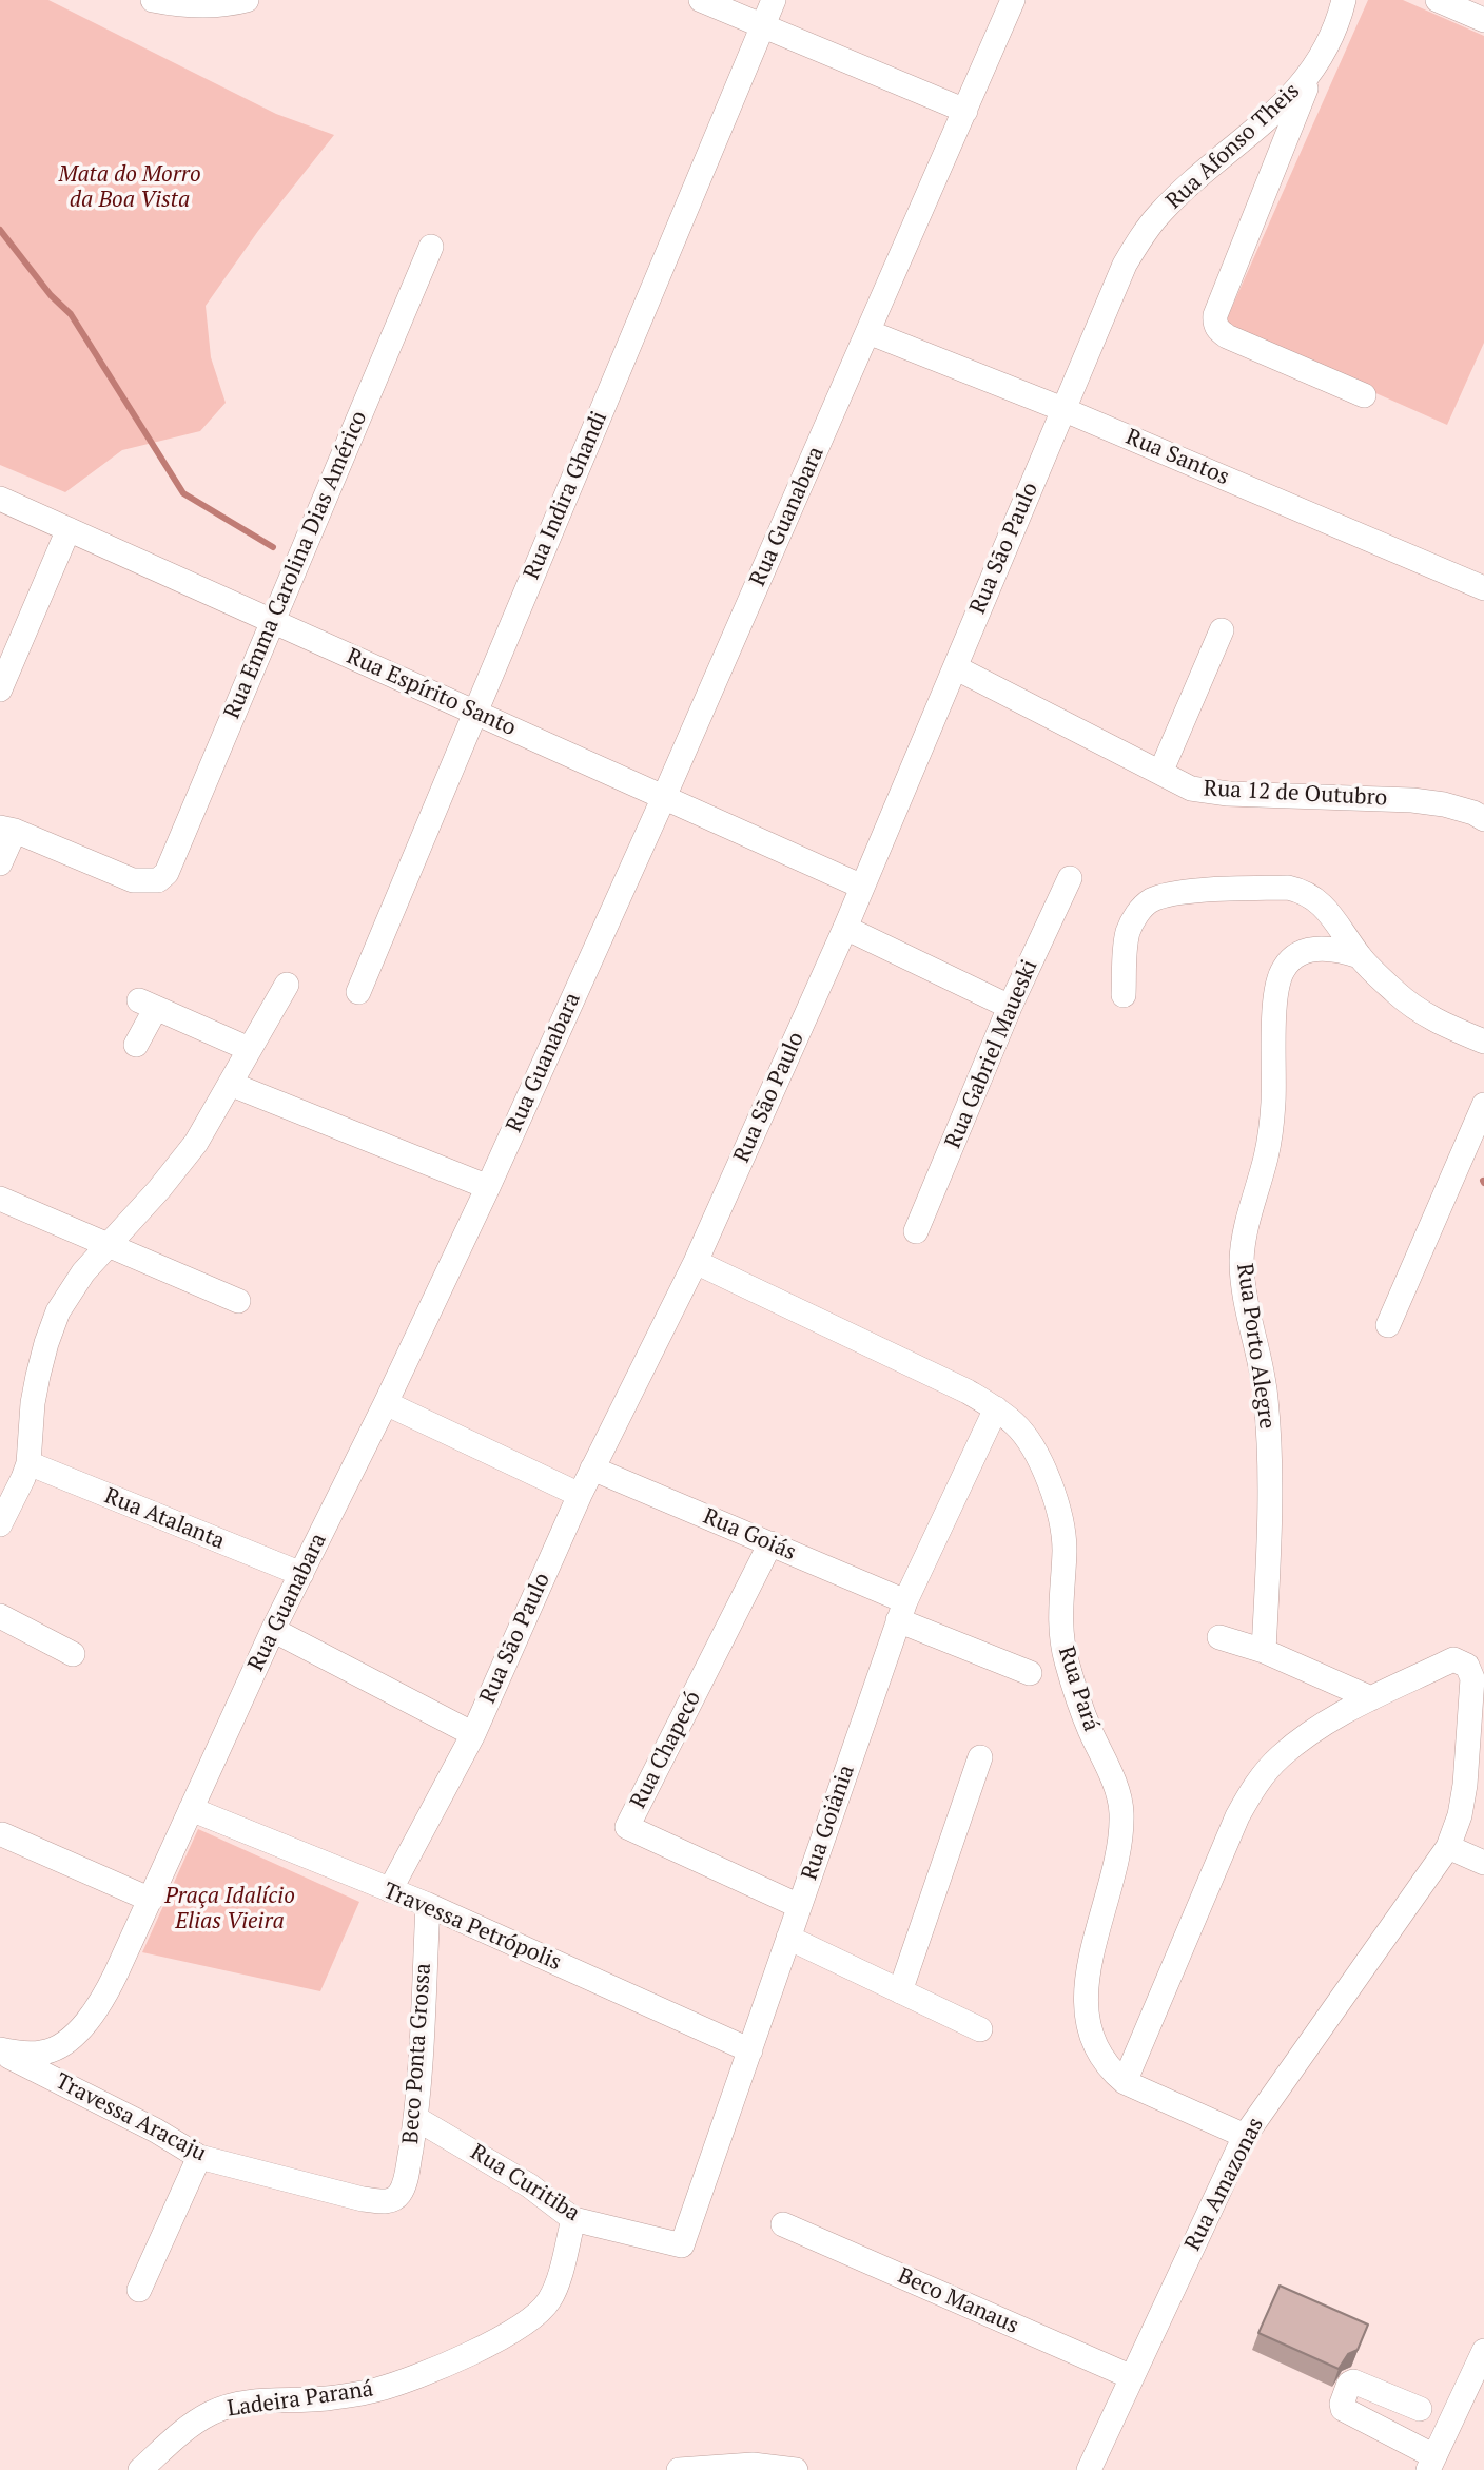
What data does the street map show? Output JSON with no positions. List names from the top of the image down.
{
  "streets": {
    "street": [
      "Rua Afonso Theis",
      "Rua Santos",
      "Rua Indira Ghandi",
      "Rua Guanabara",
      "Rua São Paulo",
      "Rua Emma Carolina Dias Américo",
      "Rua Espírito Santo",
      "Rua 12 de Outubro",
      "Rua Gabriel Maueski",
      "Rua Porto Alegre",
      "Rua Atalanta",
      "Rua Goiás",
      "Rua Pará",
      "Rua Chapecó",
      "Rua Goiânia",
      "Travessa Petrópolis",
      "Beco Ponta Grossa",
      "Travessa Aracaju",
      "Rua Curitiba",
      "Rua Amazonas",
      "Beco Manaus",
      "Ladeira Paraná"
    ]
  },
  "crossings": [
    ["Rua Afonso Theis", "Rua São Paulo"],
    ["Rua Santos", "Rua Guanabara"],
    ["Rua Santos", "Rua São Paulo"],
    ["Rua Indira Ghandi", "Rua Espírito Santo"],
    ["Rua Guanabara", "Rua Espírito Santo"],
    ["Rua Guanabara", "Rua Atalanta"],
    ["Rua Guanabara", "Travessa Petrópolis"],
    ["Rua Guanabara", "Travessa Aracaju"],
    ["Rua São Paulo", "Rua Espírito Santo"],
    ["Rua São Paulo", "Rua 12 de Outubro"],
    ["Rua São Paulo", "Rua Goiás"],
    ["Rua São Paulo", "Rua Pará"],
    ["Rua São Paulo", "Travessa Petrópolis"],
    ["Rua Emma Carolina Dias Américo", "Rua Espírito Santo"],
    ["Rua Goiás", "Rua Chapecó"],
    ["Rua Goiás", "Rua Goiânia"],
    ["Rua Pará", "Rua Goiânia"],
    ["Rua Pará", "Rua Amazonas"],
    ["Rua Chapecó", "Rua Goiânia"],
    ["Rua Goiânia", "Travessa Petrópolis"],
    ["Rua Goiânia", "Rua Curitiba"],
    ["Travessa Petrópolis", "Beco Ponta Grossa"],
    ["Beco Ponta Grossa", "Travessa Aracaju"],
    ["Beco Ponta Grossa", "Rua Curitiba"],
    ["Rua Curitiba", "Ladeira Paraná"],
    ["Rua Amazonas", "Beco Manaus"]
  ],
  "parks": ["Mata do Morro da Boa Vista", "Praça Idalício Elias Vieira"]
}
